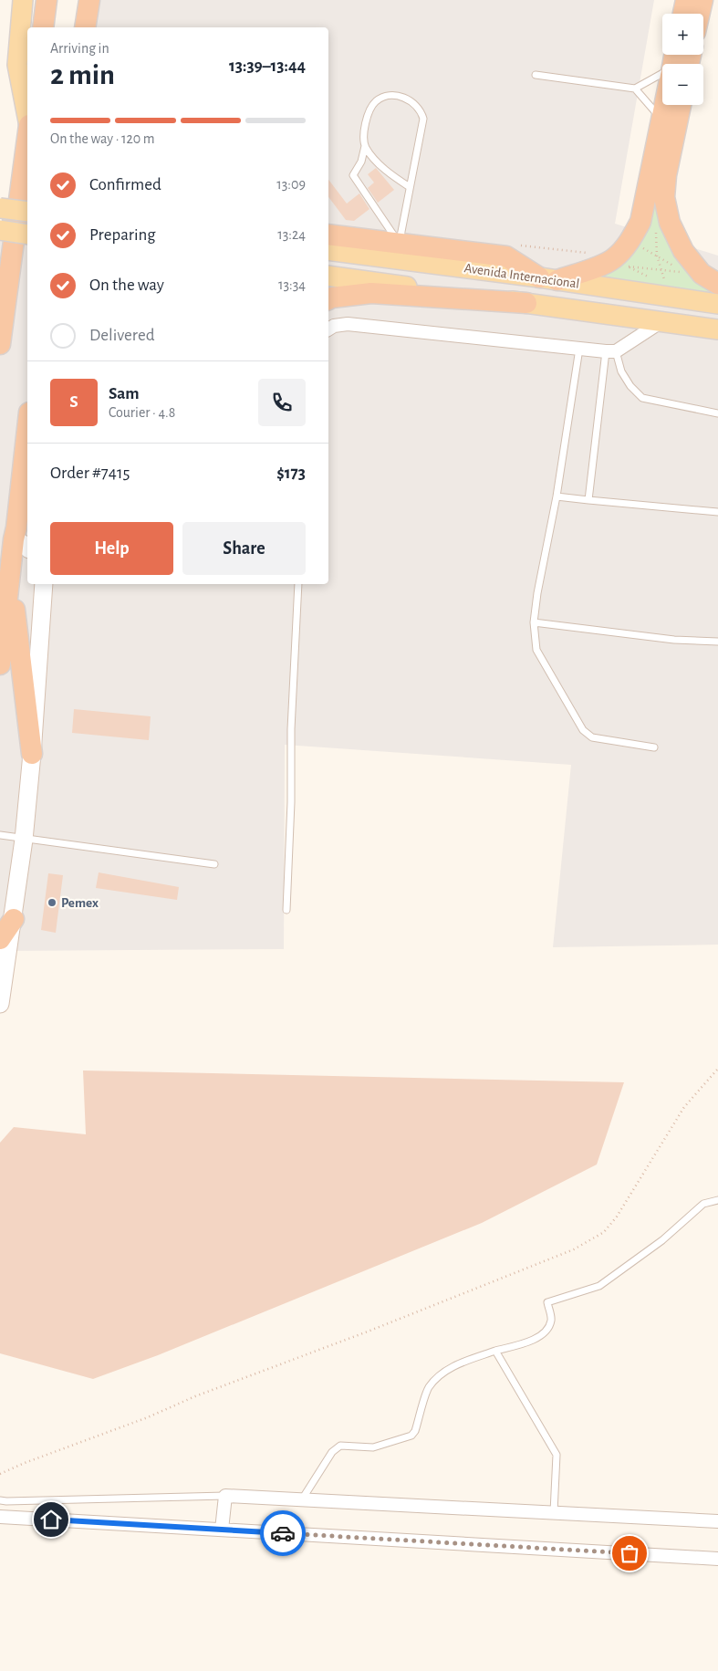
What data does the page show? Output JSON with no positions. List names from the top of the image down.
{
  "streets": {
    "main road": ["Avenida Internacional"]
  },
  "places": ["Pemex"],
  "page": {
    "map_buttons": ["+", "−"],
    "heading": ["2 min", "Arriving in", "13:39–13:44"],
    "panel": [
      "Sam",
      "Courier · 4.8",
      "Order #7415",
      "$173"
    ],
    "bar": "On the way · 120 m",
    "list": [
      ["Confirmed", "13:09"],
      ["Preparing", "13:24"],
      ["On the way", "13:34"],
      "Delivered"
    ],
    "round": "S",
    "buttons": ["Help", "Share"]
  }
}
